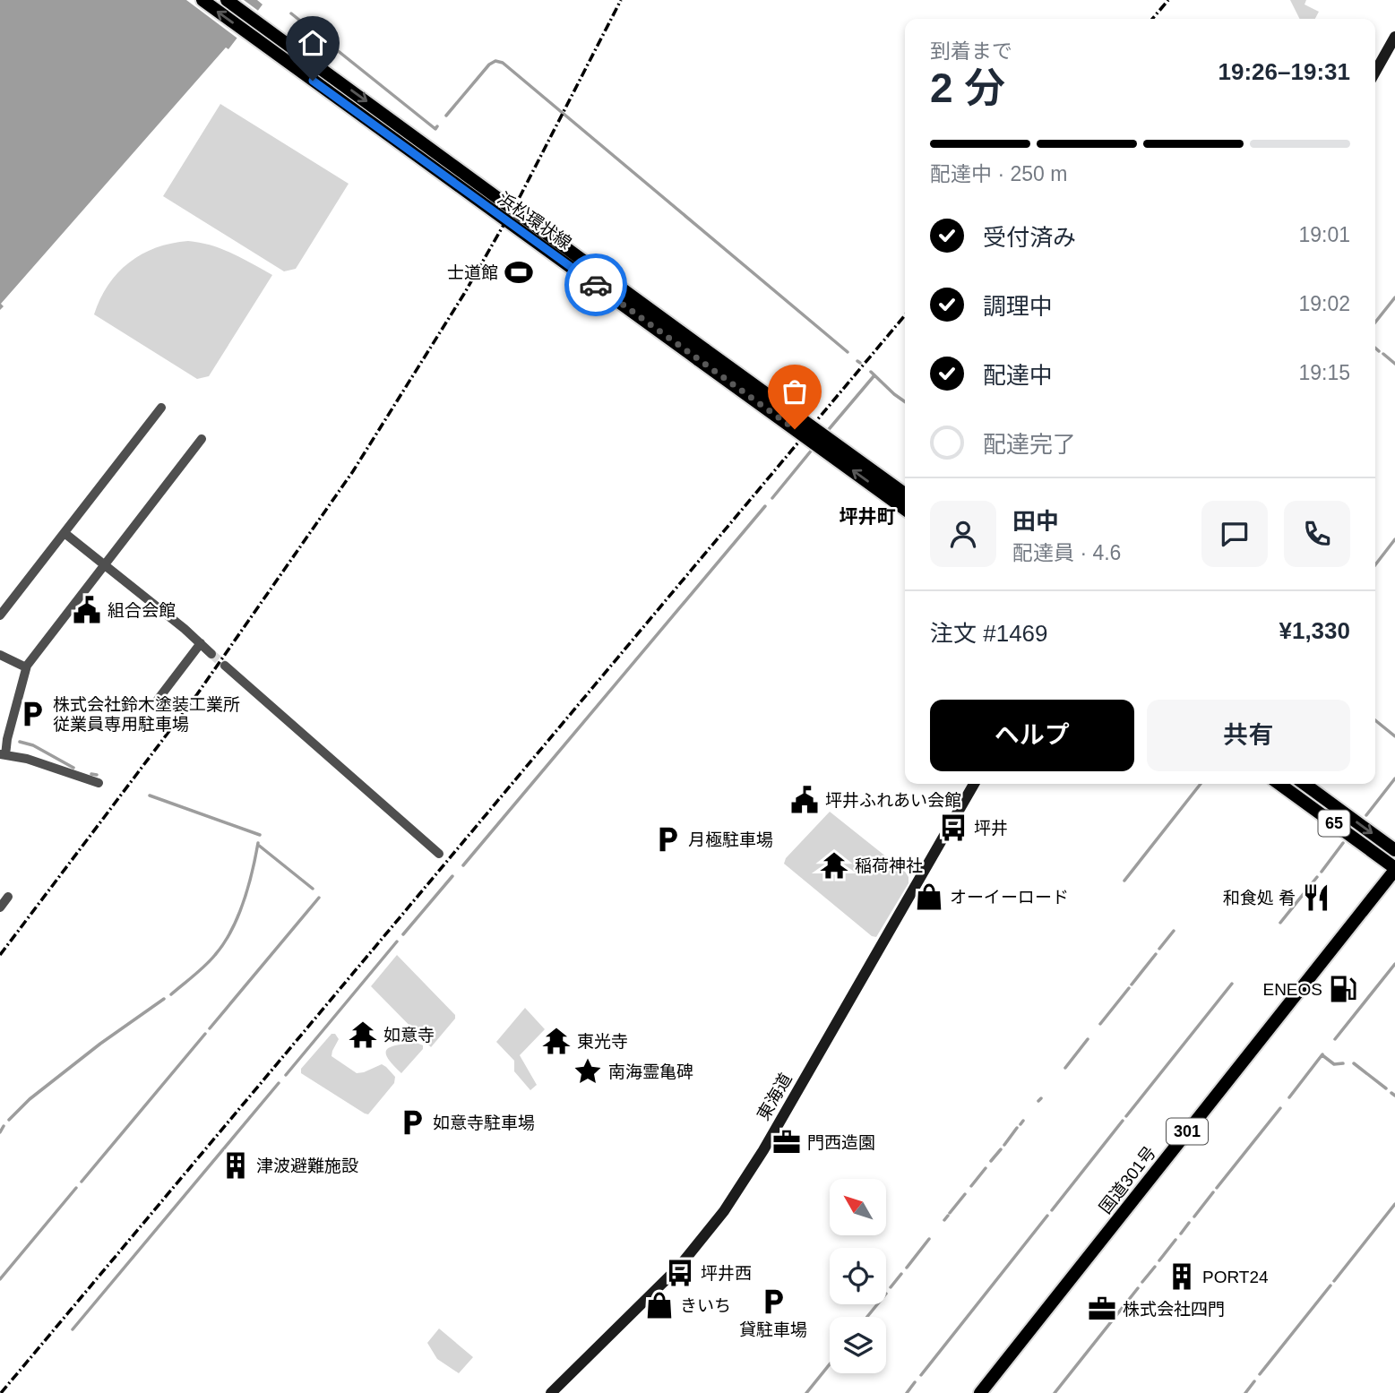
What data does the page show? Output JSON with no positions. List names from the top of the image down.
{
  "streets": {
    "main road": [
      "浜松環状線",
      "65",
      "東海道",
      "301",
      "国道301号"
    ]
  },
  "crossings": [
    ["65", "国道301号"]
  ],
  "districts": ["坪井町"],
  "places": {
    "sports": ["士道館"],
    "public building": ["組合会館", "坪井ふれあい会館"],
    "parking": [
      "株式会社鈴木塗装工業所 従業員専用駐車場",
      "月極駐車場",
      "如意寺駐車場",
      "貸駐車場"
    ],
    "bus stop": ["坪井", "坪井西"],
    "temple": ["稲荷神社", "如意寺", "東光寺"],
    "shop": ["オーイーロード", "きいち"],
    "restaurant": ["和食処 肴"],
    "fuel station": ["ENEOS"],
    "place": ["南海霊亀碑"],
    "office": ["門西造園", "株式会社四門"],
    "building": ["津波避難施設", "PORT24"]
  },
  "north": "top left",
  "page": {
    "heading": ["2 分", "到着まで", "19:26–19:31"],
    "panel": [
      "田中",
      "配達員 · 4.6",
      "注文 #1469",
      "¥1,330"
    ],
    "bar": "配達中 · 250 m",
    "list": [
      ["受付済み", "19:01"],
      ["調理中", "19:02"],
      ["配達中", "19:15"],
      "配達完了"
    ],
    "buttons": ["ヘルプ", "共有"]
  }
}
